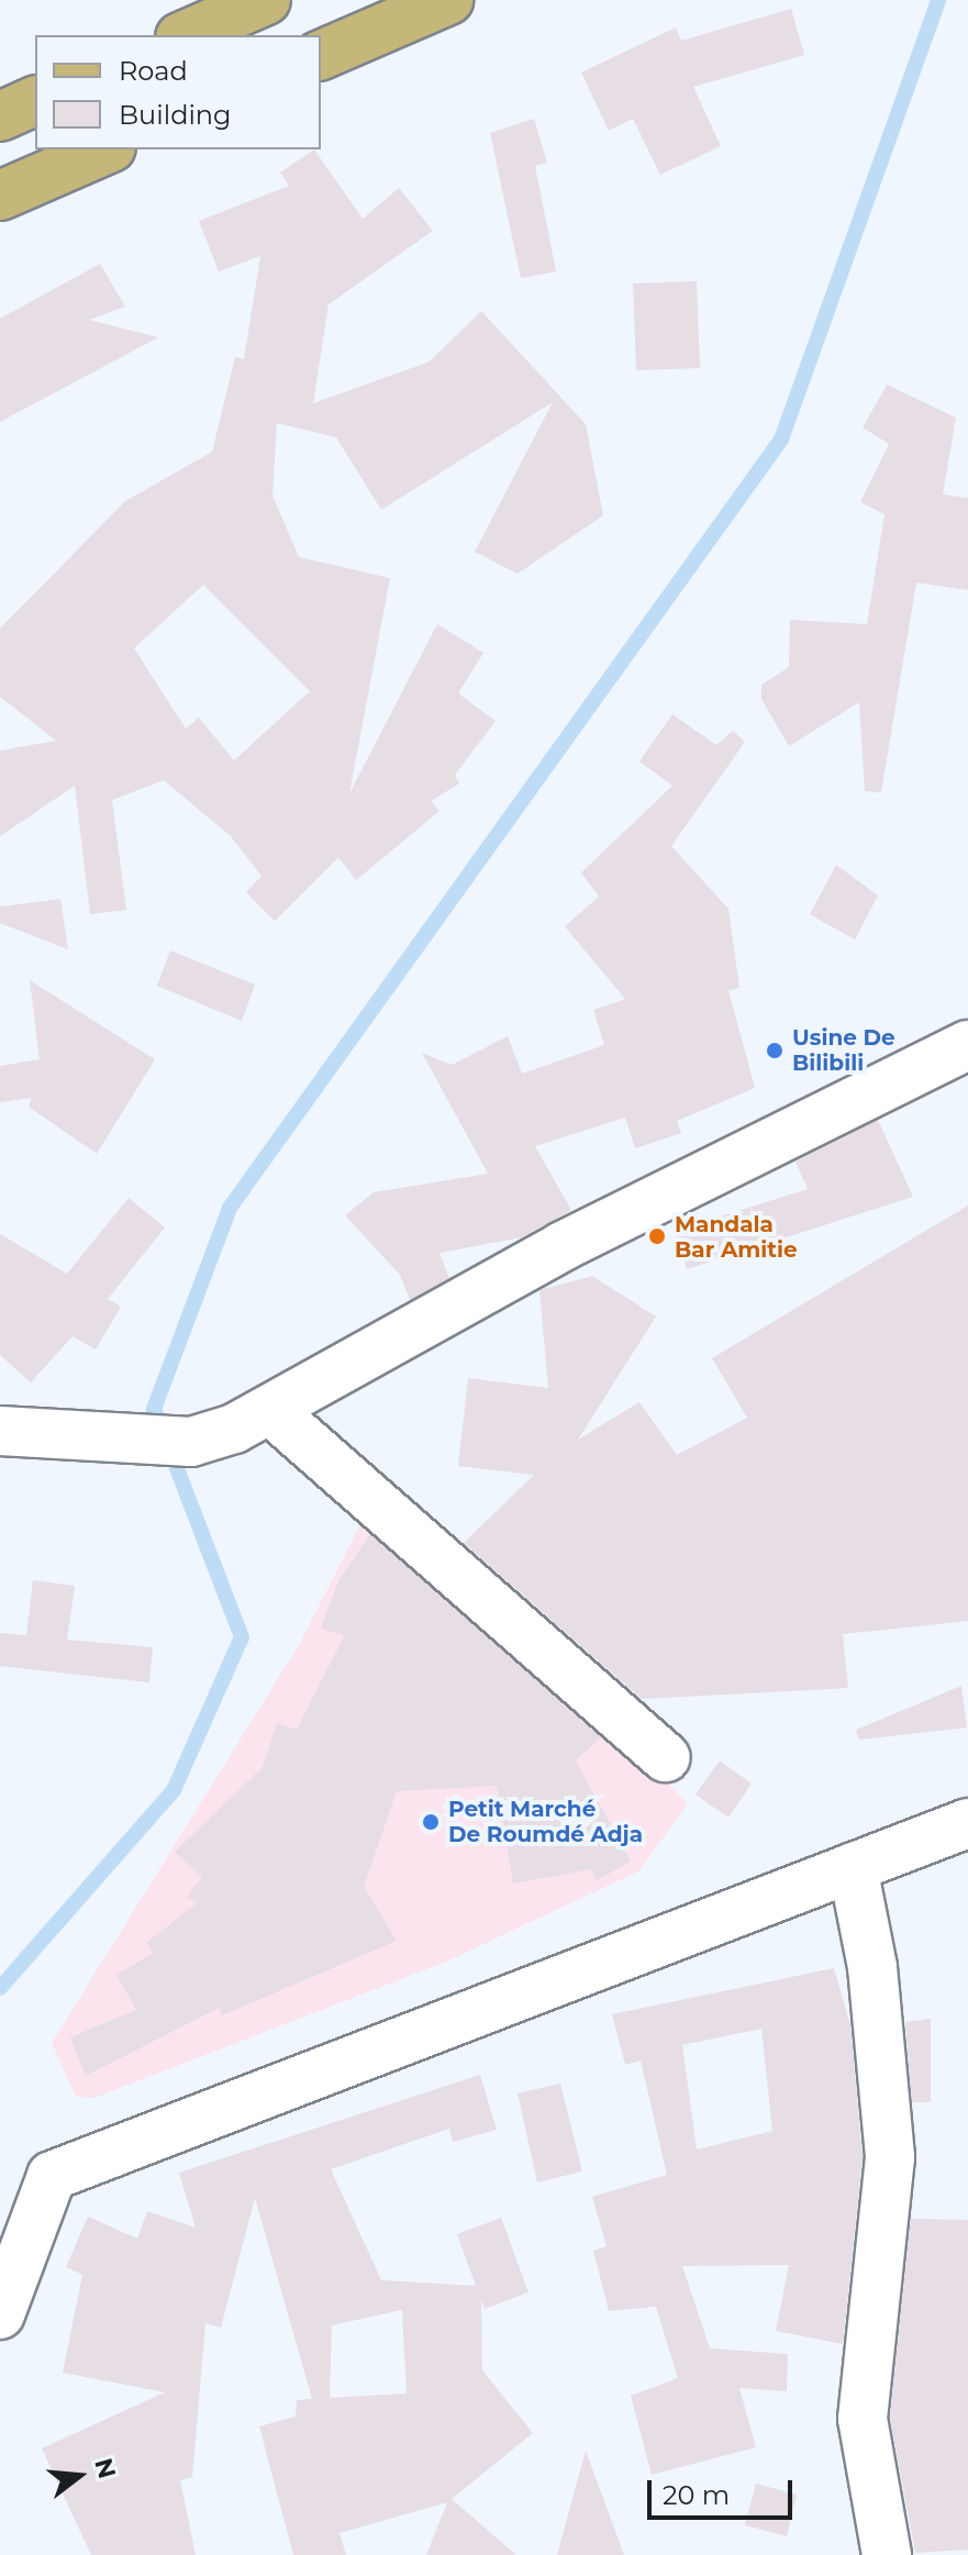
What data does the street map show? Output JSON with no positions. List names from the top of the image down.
{
  "places": ["Usine De Bilibili", "Mandala Bar Amitie", "Petit Marché De Roumdé Adja"],
  "legend": ["Road", "Building"],
  "scale_bar": "20 m",
  "north": "right"
}
